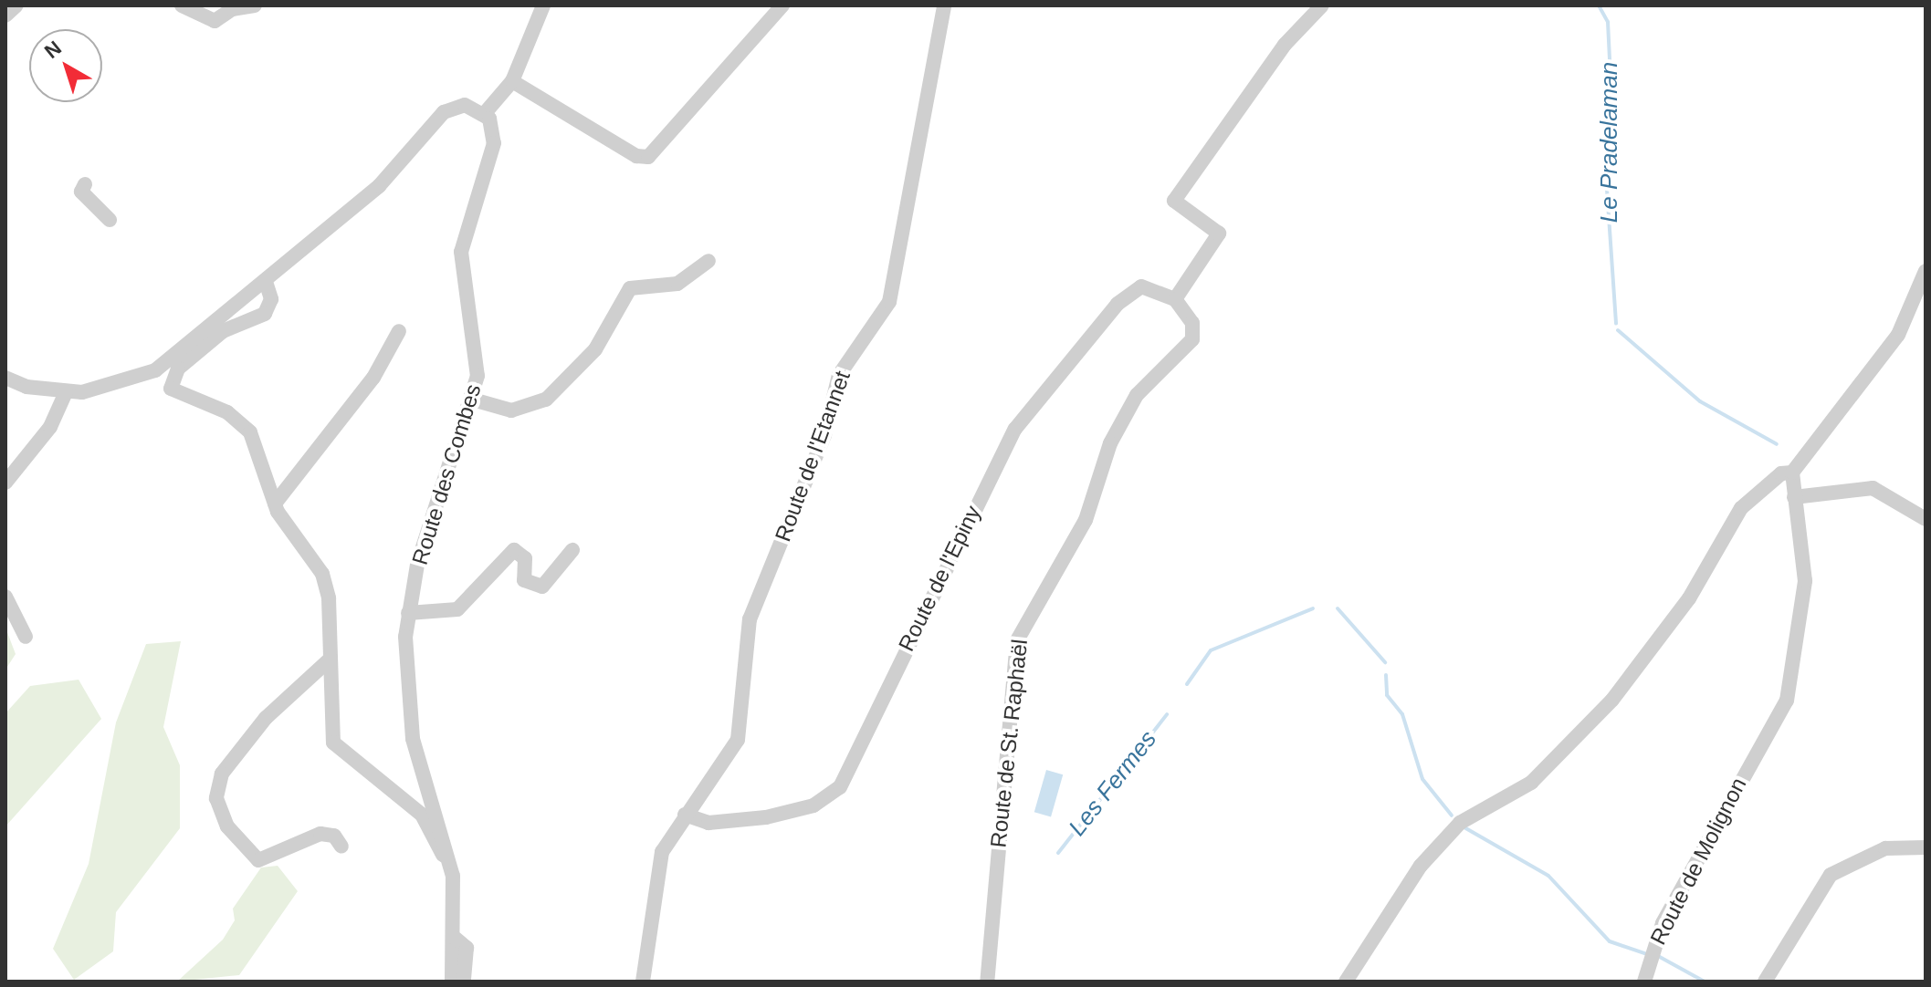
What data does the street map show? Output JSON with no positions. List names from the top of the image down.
{
  "streets": {
    "street": [
      "Route de l'Etannet",
      "Route des Combes",
      "Route de l'Epiny",
      "Route de St. Raphaël",
      "Route de Molignon"
    ]
  },
  "crossings": [
    ["Route de l'Etannet", "Route de l'Epiny"],
    ["Route de l'Epiny", "Route de St. Raphaël"]
  ],
  "water": ["Le Pradelaman", "Les Fermes"],
  "north": "top left"
}
